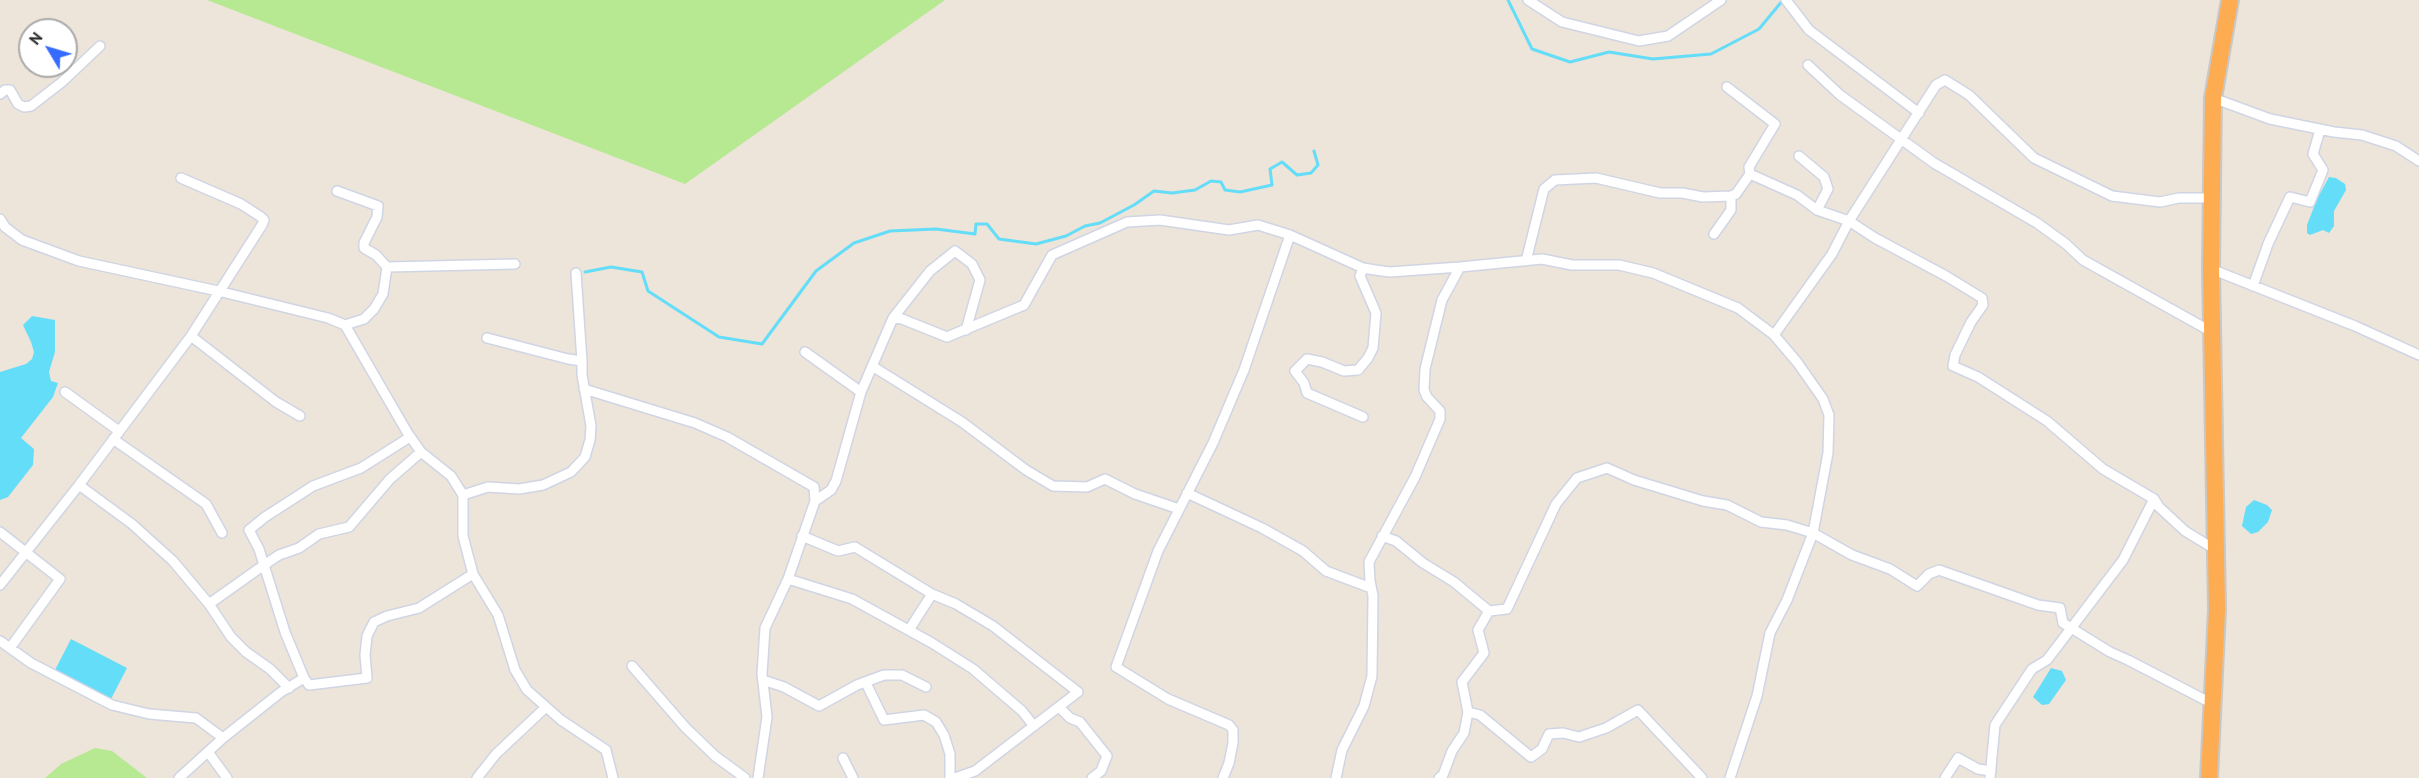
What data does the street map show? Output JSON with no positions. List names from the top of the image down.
{
  "north": "top left"
}
